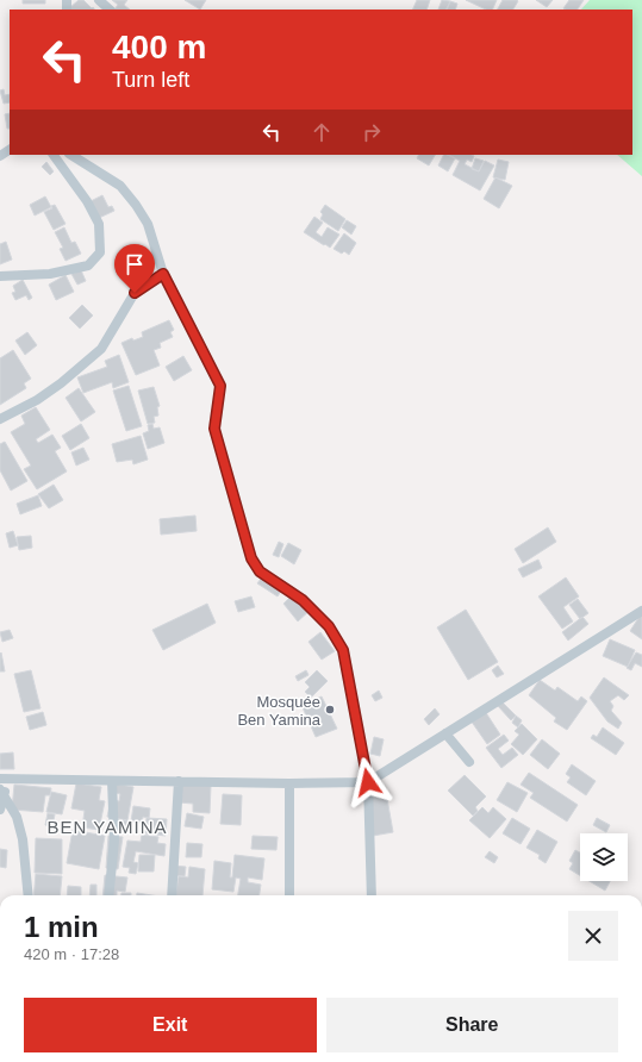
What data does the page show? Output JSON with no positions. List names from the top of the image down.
{
  "districts": ["BEN YAMINA"],
  "places": ["Mosquée Ben Yamina"],
  "page": {
    "turn": ["400 m", "Turn left"],
    "heading": ["1 min", "420 m · 17:28"],
    "buttons": ["Exit", "Share"]
  }
}
